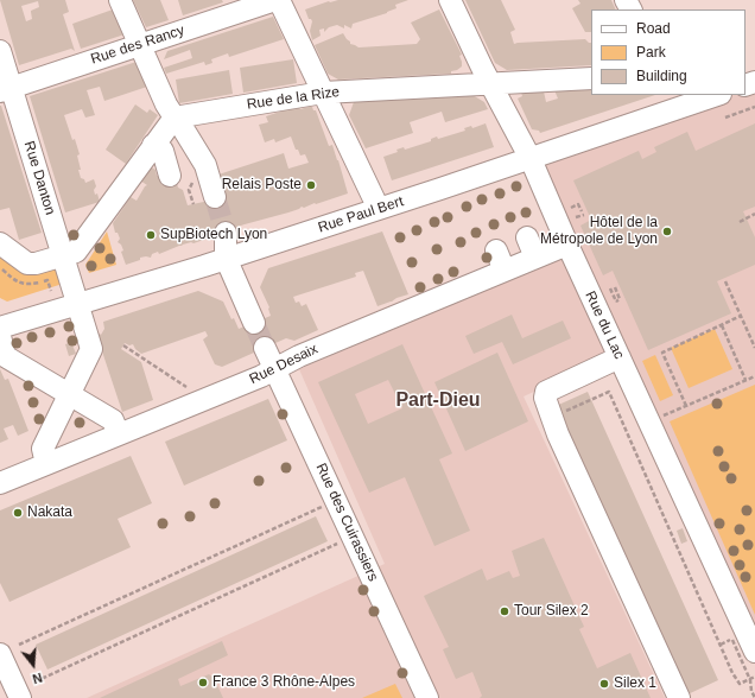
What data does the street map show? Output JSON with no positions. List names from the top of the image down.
{
  "streets": {
    "street": [
      "Rue des Rancy",
      "Rue de la Rize",
      "Rue Danton",
      "Rue Paul Bert",
      "Rue du Lac",
      "Rue Desaix",
      "Rue des Cuirassiers"
    ]
  },
  "crossings": [
    ["Rue des Rancy", "Rue Danton"],
    ["Rue de la Rize", "Rue du Lac"],
    ["Rue Danton", "Rue Paul Bert"],
    ["Rue Danton", "Rue Desaix"],
    ["Rue Paul Bert", "Rue du Lac"],
    ["Rue du Lac", "Rue Desaix"],
    ["Rue Desaix", "Rue des Cuirassiers"]
  ],
  "districts": ["Part-Dieu"],
  "places": [
    "Relais Poste",
    "Hôtel de la Métropole de Lyon",
    "SupBiotech Lyon",
    "Nakata",
    "Tour Silex 2",
    "France 3 Rhône-Alpes",
    "Silex 1"
  ],
  "legend": ["Road", "Park", "Building"],
  "north": "bottom"
}
